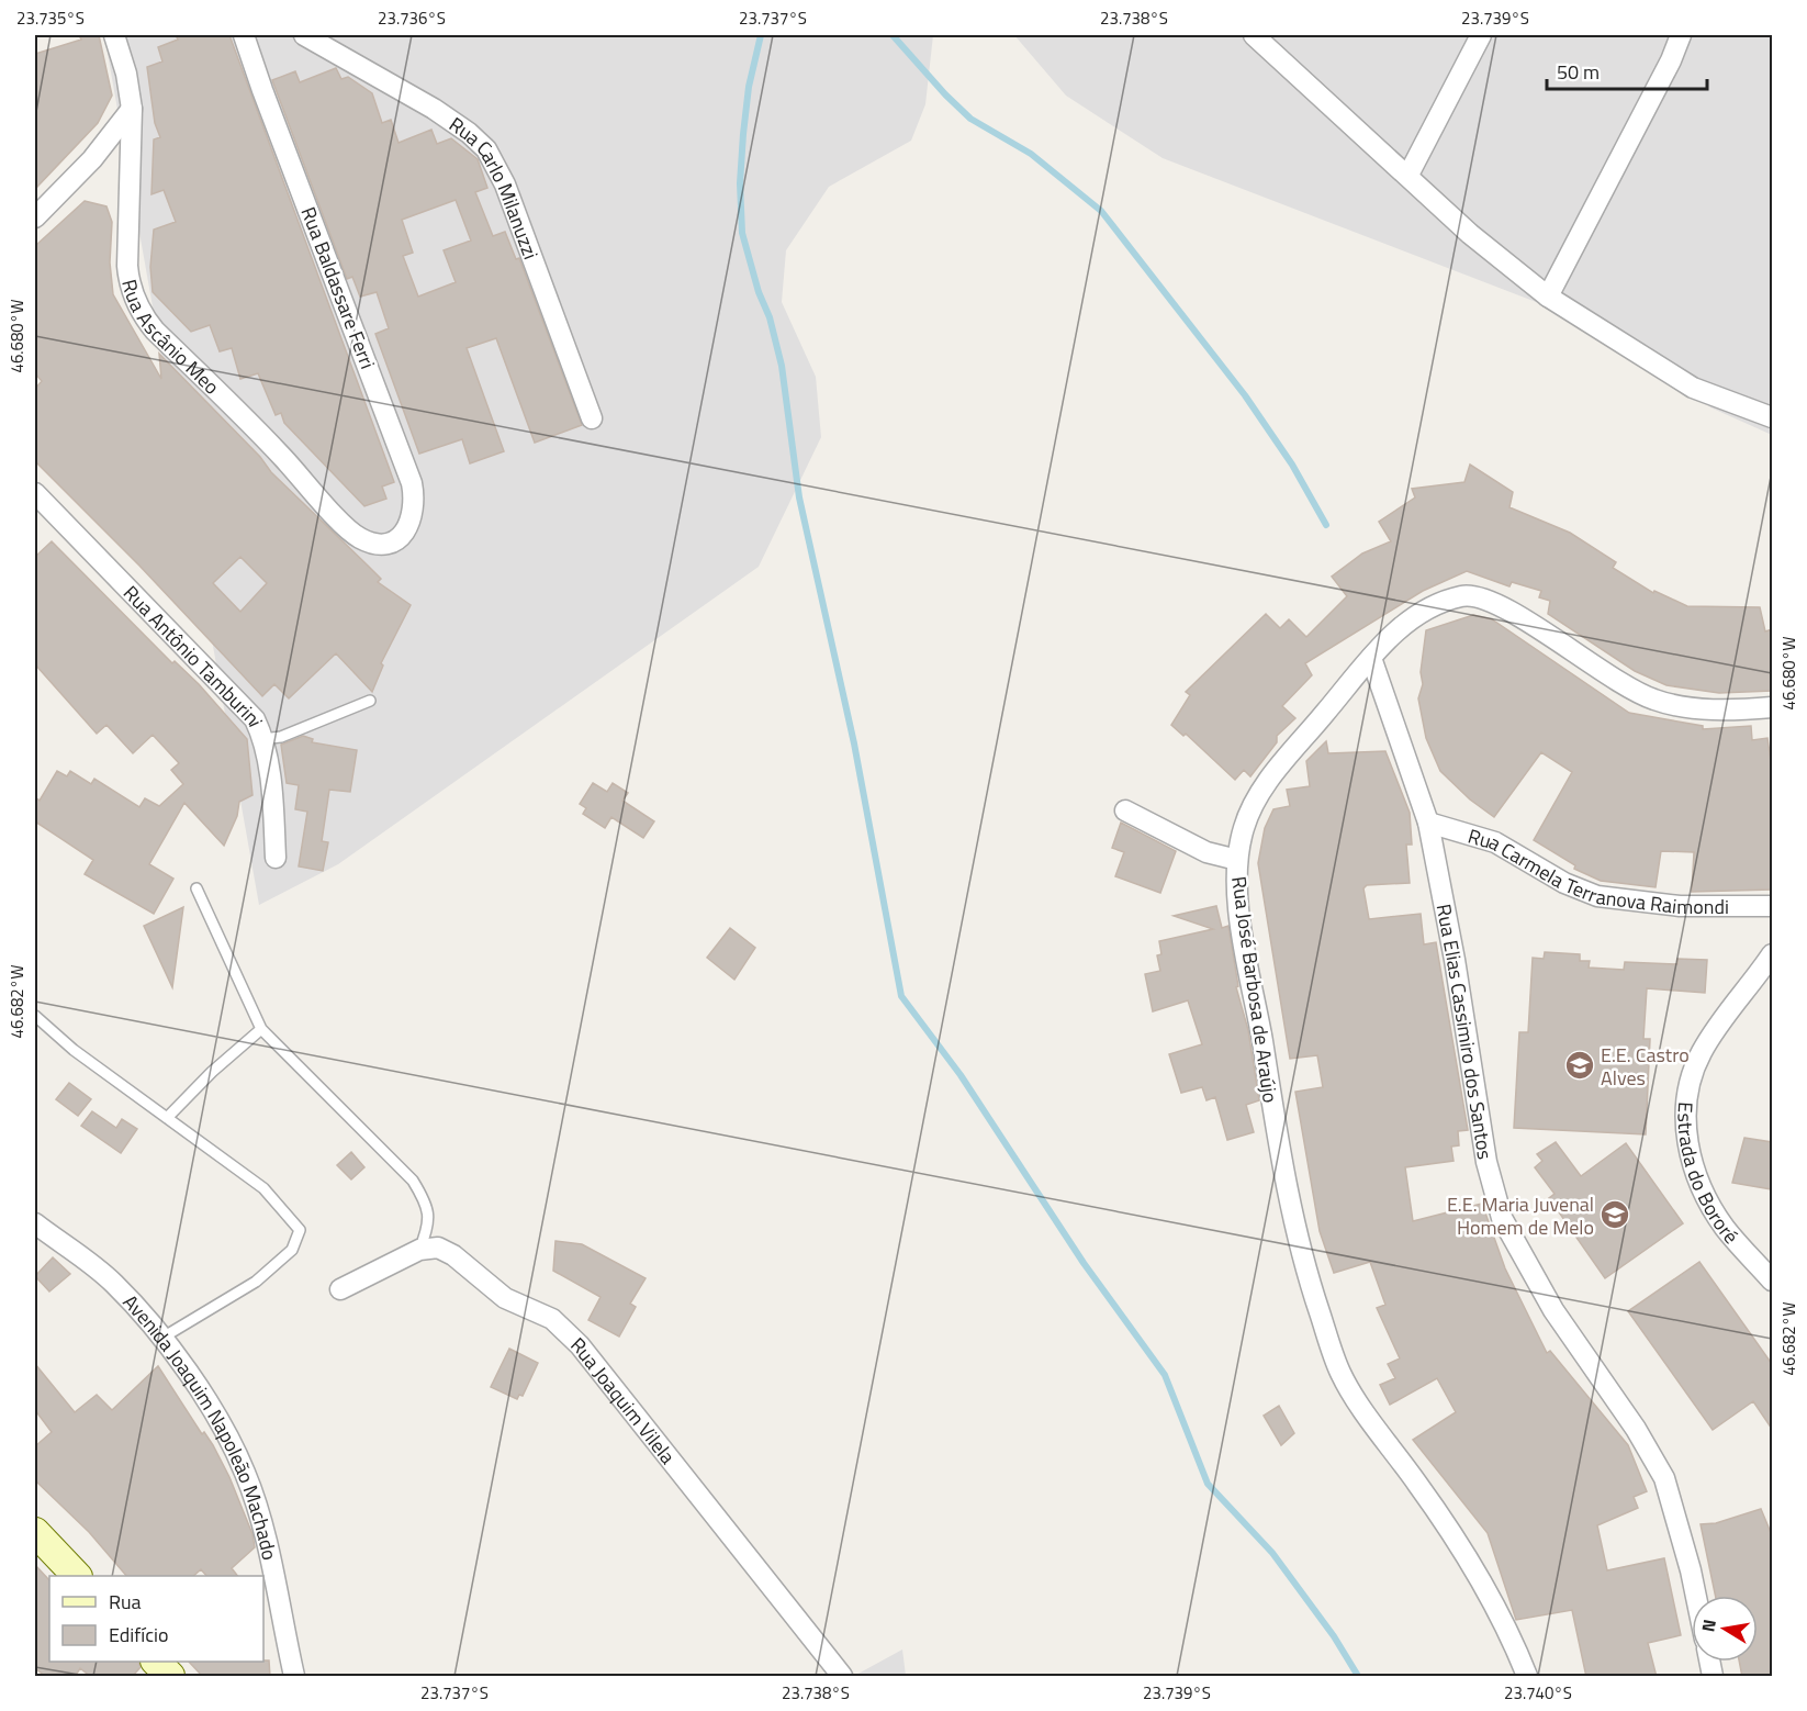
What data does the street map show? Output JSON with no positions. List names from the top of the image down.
{
  "streets": {
    "street": [
      "Rua Carlo Milanuzzi",
      "Rua Baldassare Ferri",
      "Rua Ascânio Meo",
      "Rua Antônio Tamburini",
      "Rua Carmela Terranova Raimondi",
      "Rua José Barbosa de Araújo",
      "Rua Elias Cassimiro dos Santos",
      "Estrada do Bororé",
      "Rua Joaquim Vilela",
      "Avenida Joaquim Napoleão Machado"
    ]
  },
  "crossings": [
    ["Rua Baldassare Ferri", "Rua Ascânio Meo"],
    ["Rua Carmela Terranova Raimondi", "Rua Elias Cassimiro dos Santos"],
    ["Rua José Barbosa de Araújo", "Rua Elias Cassimiro dos Santos"]
  ],
  "places": {
    "school or university": ["E.E. Castro Alves", "E.E. Maria Juvenal Homem de Melo"]
  },
  "legend": ["Rua", "Edifício"],
  "scale_bar": "50 m",
  "north": "left",
  "coordinates": [
    "23.735°S",
    "23.736°S",
    "23.737°S",
    "23.738°S",
    "23.739°S",
    "46.680°W",
    "46.682°W",
    "23.740°S"
  ]
}
